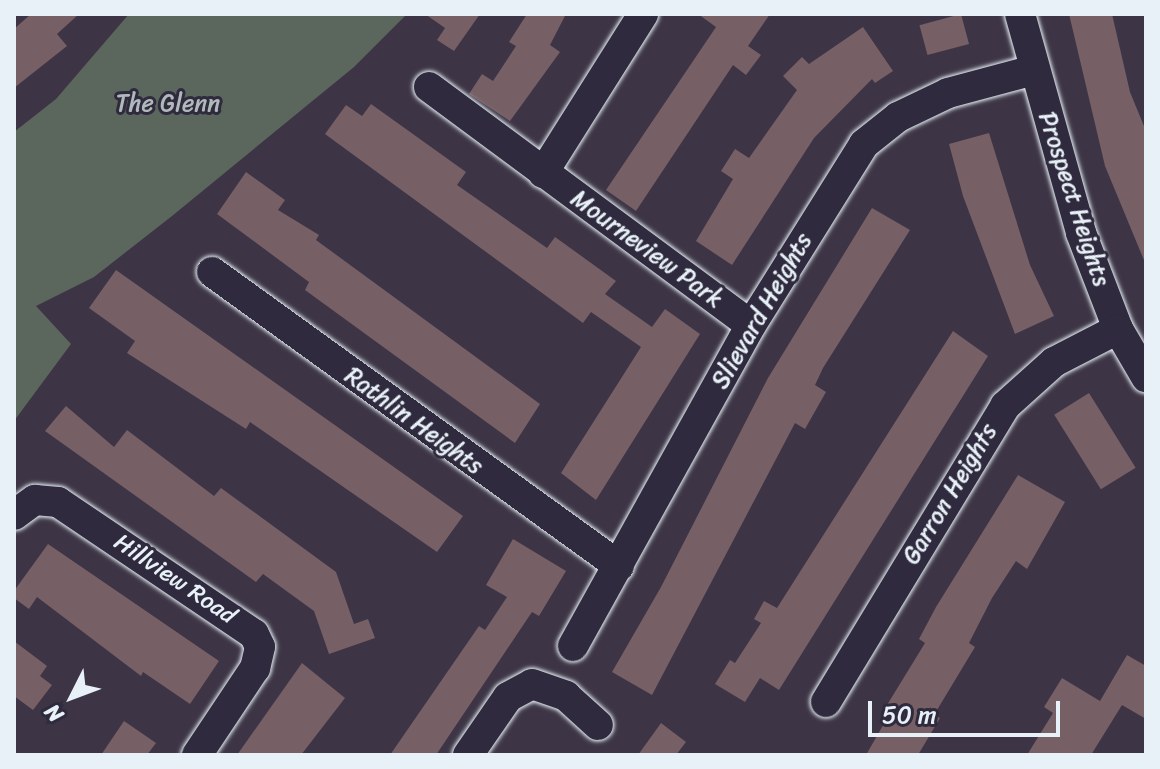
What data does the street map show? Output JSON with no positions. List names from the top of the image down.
{
  "streets": {
    "street": [
      "Prospect Heights",
      "Mourneview Park",
      "Slievard Heights",
      "Rathlin Heights",
      "Garron Heights",
      "Hillview Road"
    ]
  },
  "crossings": [
    ["Prospect Heights", "Slievard Heights"],
    ["Prospect Heights", "Garron Heights"],
    ["Mourneview Park", "Slievard Heights"],
    ["Slievard Heights", "Rathlin Heights"]
  ],
  "parks": ["The Glenn"],
  "scale_bar": "50 m",
  "north": "bottom left"
}
